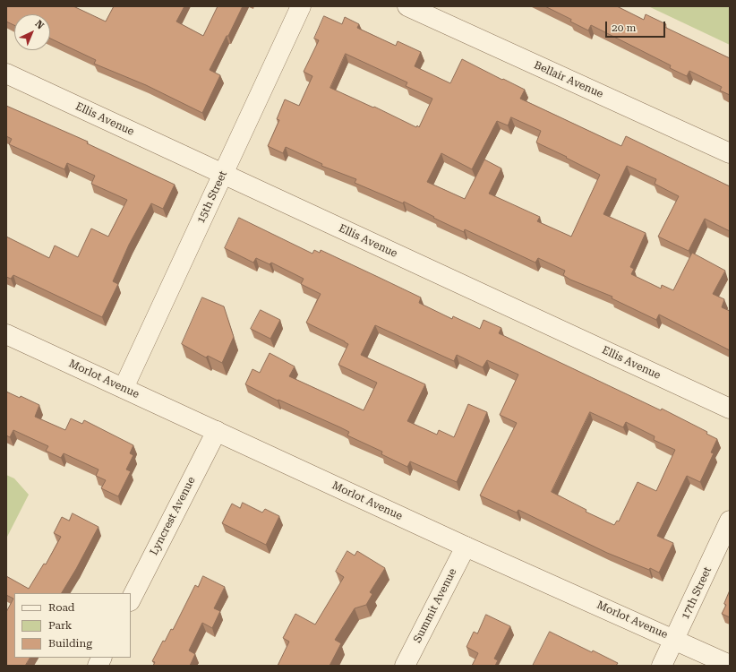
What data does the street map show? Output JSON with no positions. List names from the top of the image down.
{
  "streets": {
    "street": [
      "Bellair Avenue",
      "Ellis Avenue",
      "15th Street",
      "Morlot Avenue",
      "Lyncrest Avenue",
      "17th Street",
      "Summit Avenue"
    ]
  },
  "crossings": [
    ["Ellis Avenue", "15th Street"],
    ["15th Street", "Morlot Avenue"],
    ["Morlot Avenue", "Lyncrest Avenue"],
    ["Morlot Avenue", "17th Street"],
    ["Morlot Avenue", "Summit Avenue"]
  ],
  "legend": ["Road", "Park", "Building"],
  "scale_bar": "20 m",
  "north": "top right"
}
